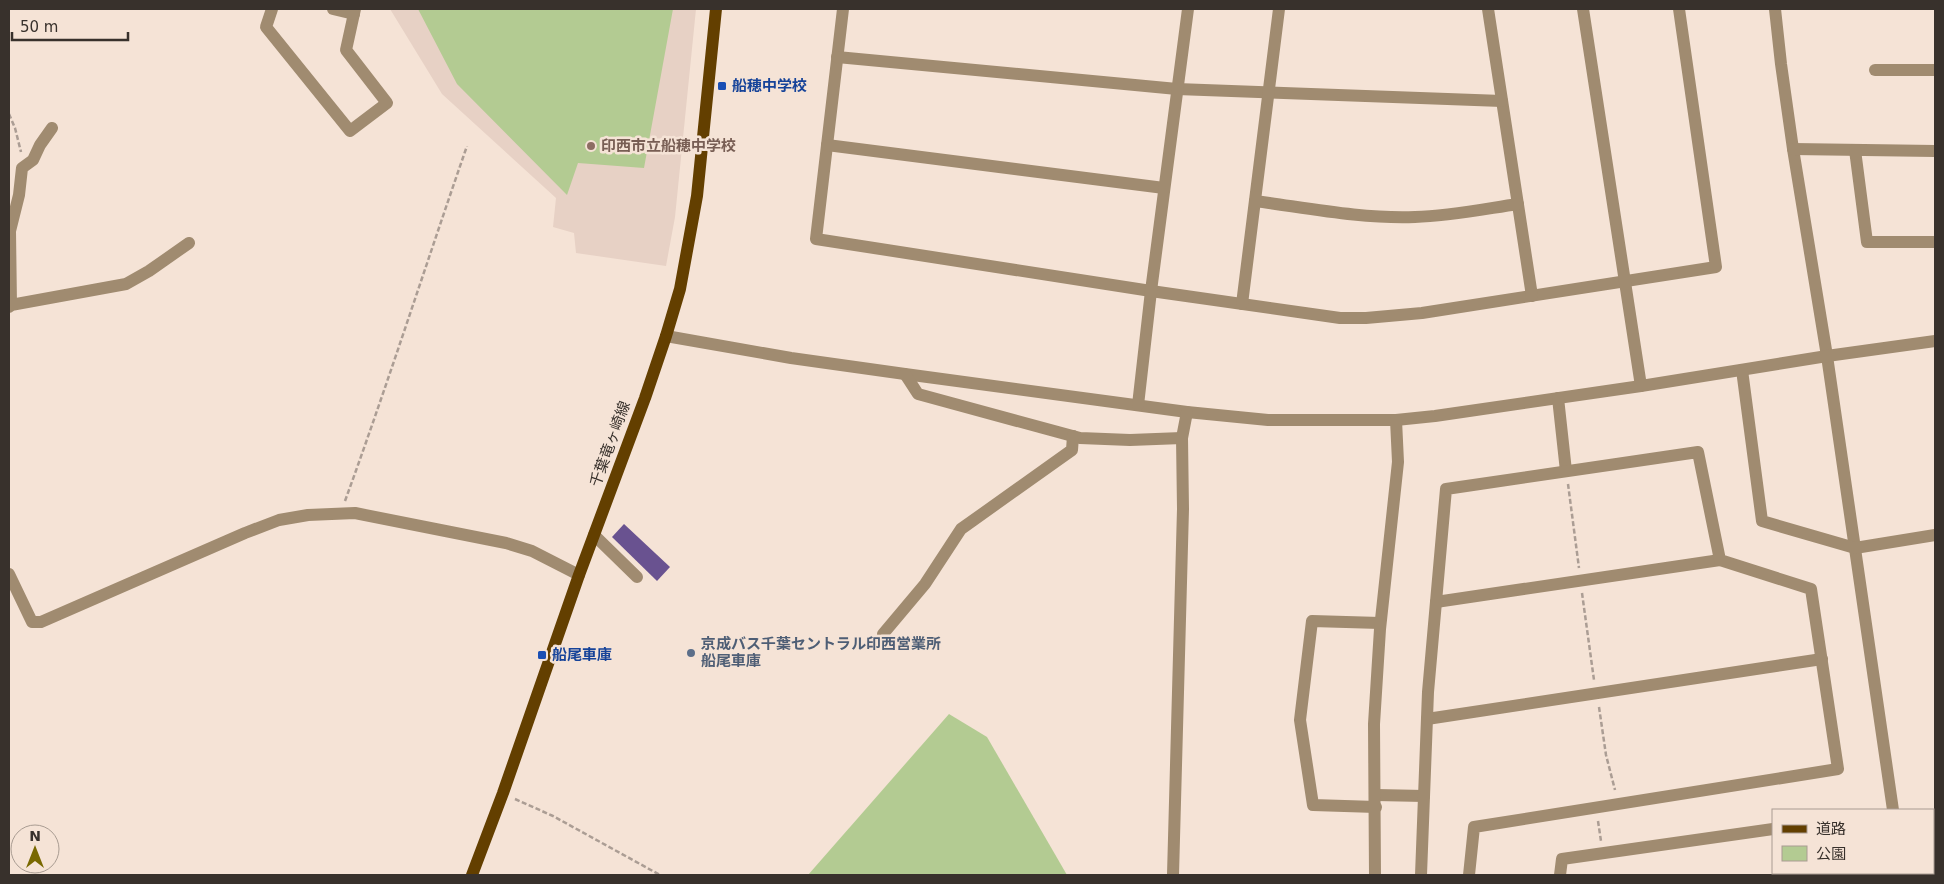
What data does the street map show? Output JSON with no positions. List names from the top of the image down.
{
  "streets": {
    "main road": ["千葉竜ヶ崎線"]
  },
  "places": {
    "transit": ["船穂中学校", "船尾車庫"],
    "other": ["印西市立船穂中学校", "京成バス千葉セントラル印西営業所 船尾車庫"]
  },
  "legend": ["道路", "公園"],
  "scale_bar": "50 m",
  "north": "top"
}
